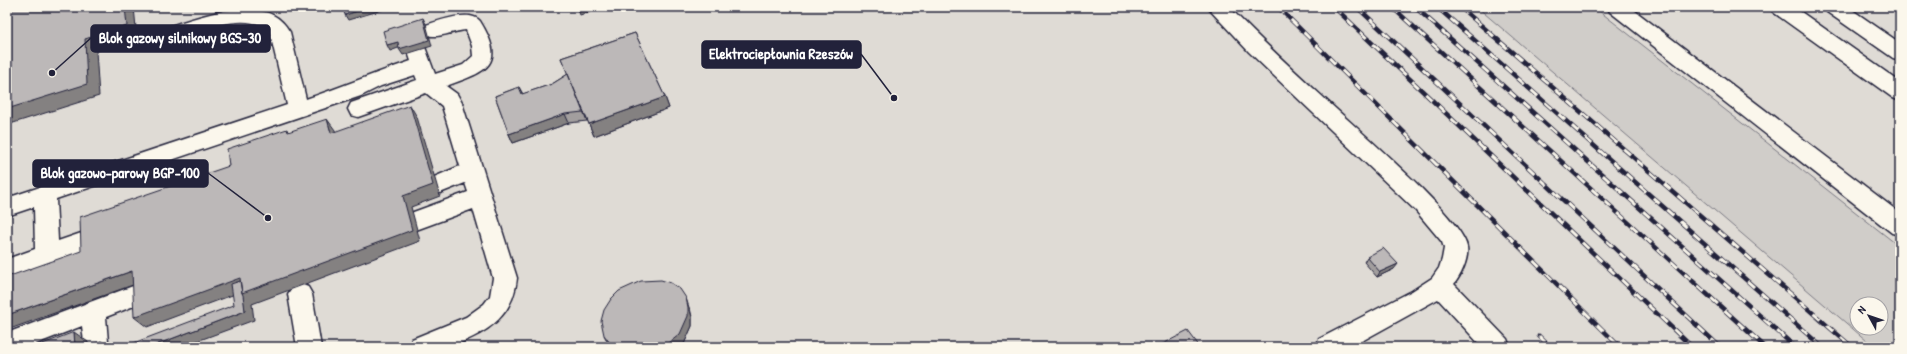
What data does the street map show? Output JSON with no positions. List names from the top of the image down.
{
  "places": ["Blok gazowy silnikowy BGS-30", "Elektrociepłownia Rzeszów", "Blok gazowo-parowy BGP-100"],
  "north": "top left"
}
